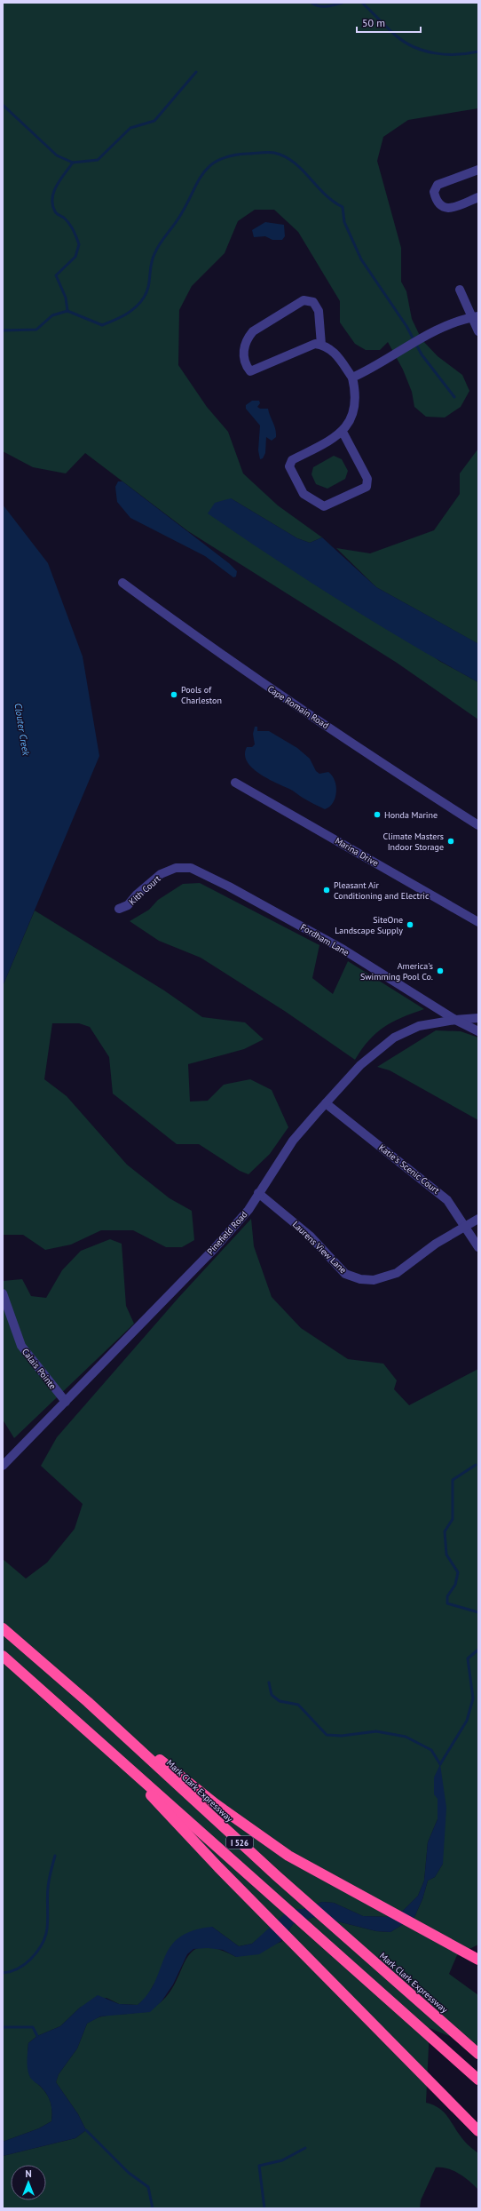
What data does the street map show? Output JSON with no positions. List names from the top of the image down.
{
  "streets": {
    "highway": ["Mark Clark Expressway", "I 526"],
    "street": [
      "Cape Romain Road",
      "Marina Drive",
      "Kith Court",
      "Fordham Lane",
      "Katie's Scenic Court",
      "Pinefield Road",
      "Laurens View Lane",
      "Calais Pointe"
    ]
  },
  "crossings": [
    ["Kith Court", "Fordham Lane"],
    ["Fordham Lane", "Pinefield Road"],
    ["Katie's Scenic Court", "Pinefield Road"],
    ["Katie's Scenic Court", "Laurens View Lane"],
    ["Pinefield Road", "Laurens View Lane"],
    ["Pinefield Road", "Calais Pointe"]
  ],
  "water": ["Clouter Creek"],
  "places": [
    "Pools of Charleston",
    "Honda Marine",
    "Climate Masters Indoor Storage",
    "Pleasant Air Conditioning and Electric",
    "SiteOne Landscape Supply",
    "America's Swimming Pool Co."
  ],
  "scale_bar": "50 m",
  "north": "top"
}
